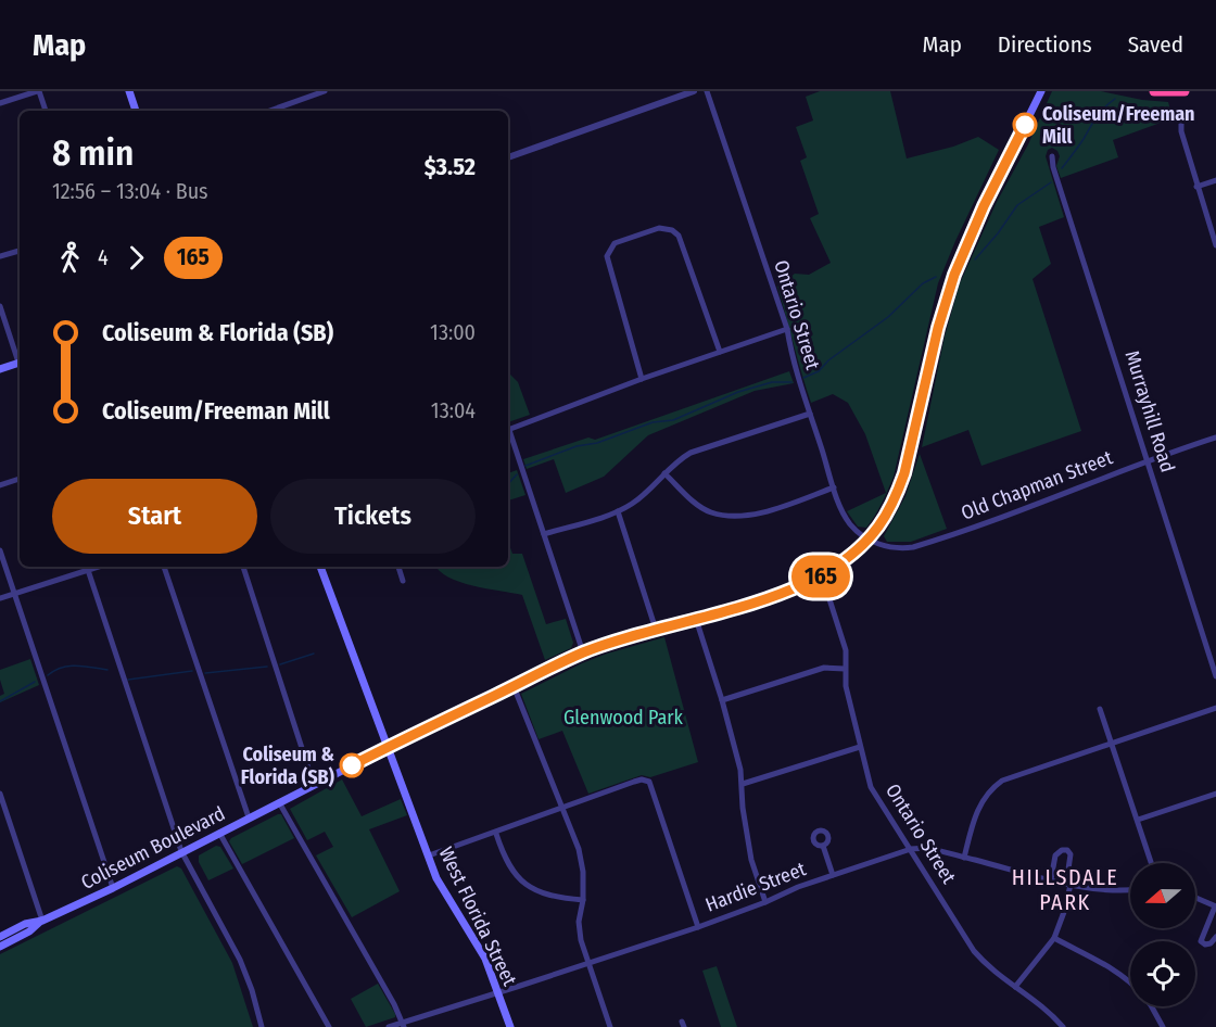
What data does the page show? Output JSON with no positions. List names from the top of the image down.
{
  "streets": {
    "main road": ["Coliseum Boulevard", "West Florida Street"],
    "street": [
      "Ontario Street",
      "Murrayhill Road",
      "Old Chapman Street",
      "Hardie Street"
    ]
  },
  "crossings": [
    ["Ontario Street", "Old Chapman Street"],
    ["Ontario Street", "Coliseum Boulevard"],
    ["Ontario Street", "Hardie Street"],
    ["Murrayhill Road", "Old Chapman Street"],
    ["Old Chapman Street", "Coliseum Boulevard"],
    ["Coliseum Boulevard", "West Florida Street"],
    ["Hardie Street", "West Florida Street"]
  ],
  "districts": ["HILLSDALE PARK"],
  "parks": ["Glenwood Park"],
  "places": ["Coliseum/Freeman Mill", "Coliseum & Florida (SB)"],
  "lines": ["bus line 165"],
  "north": "left",
  "page": {
    "header": "Map",
    "nav": ["Map", "Directions", "Saved"],
    "on_map": "165",
    "heading": ["8 min", "12:56 – 13:04 · Bus", "$3.52"],
    "legs": ["4", "165"],
    "list": [
      {
        "name": "Coliseum & Florida (SB)",
        "value": "13:00"
      },
      {
        "name": "Coliseum/Freeman Mill",
        "value": "13:04"
      }
    ],
    "buttons": ["Start", "Tickets"]
  }
}
